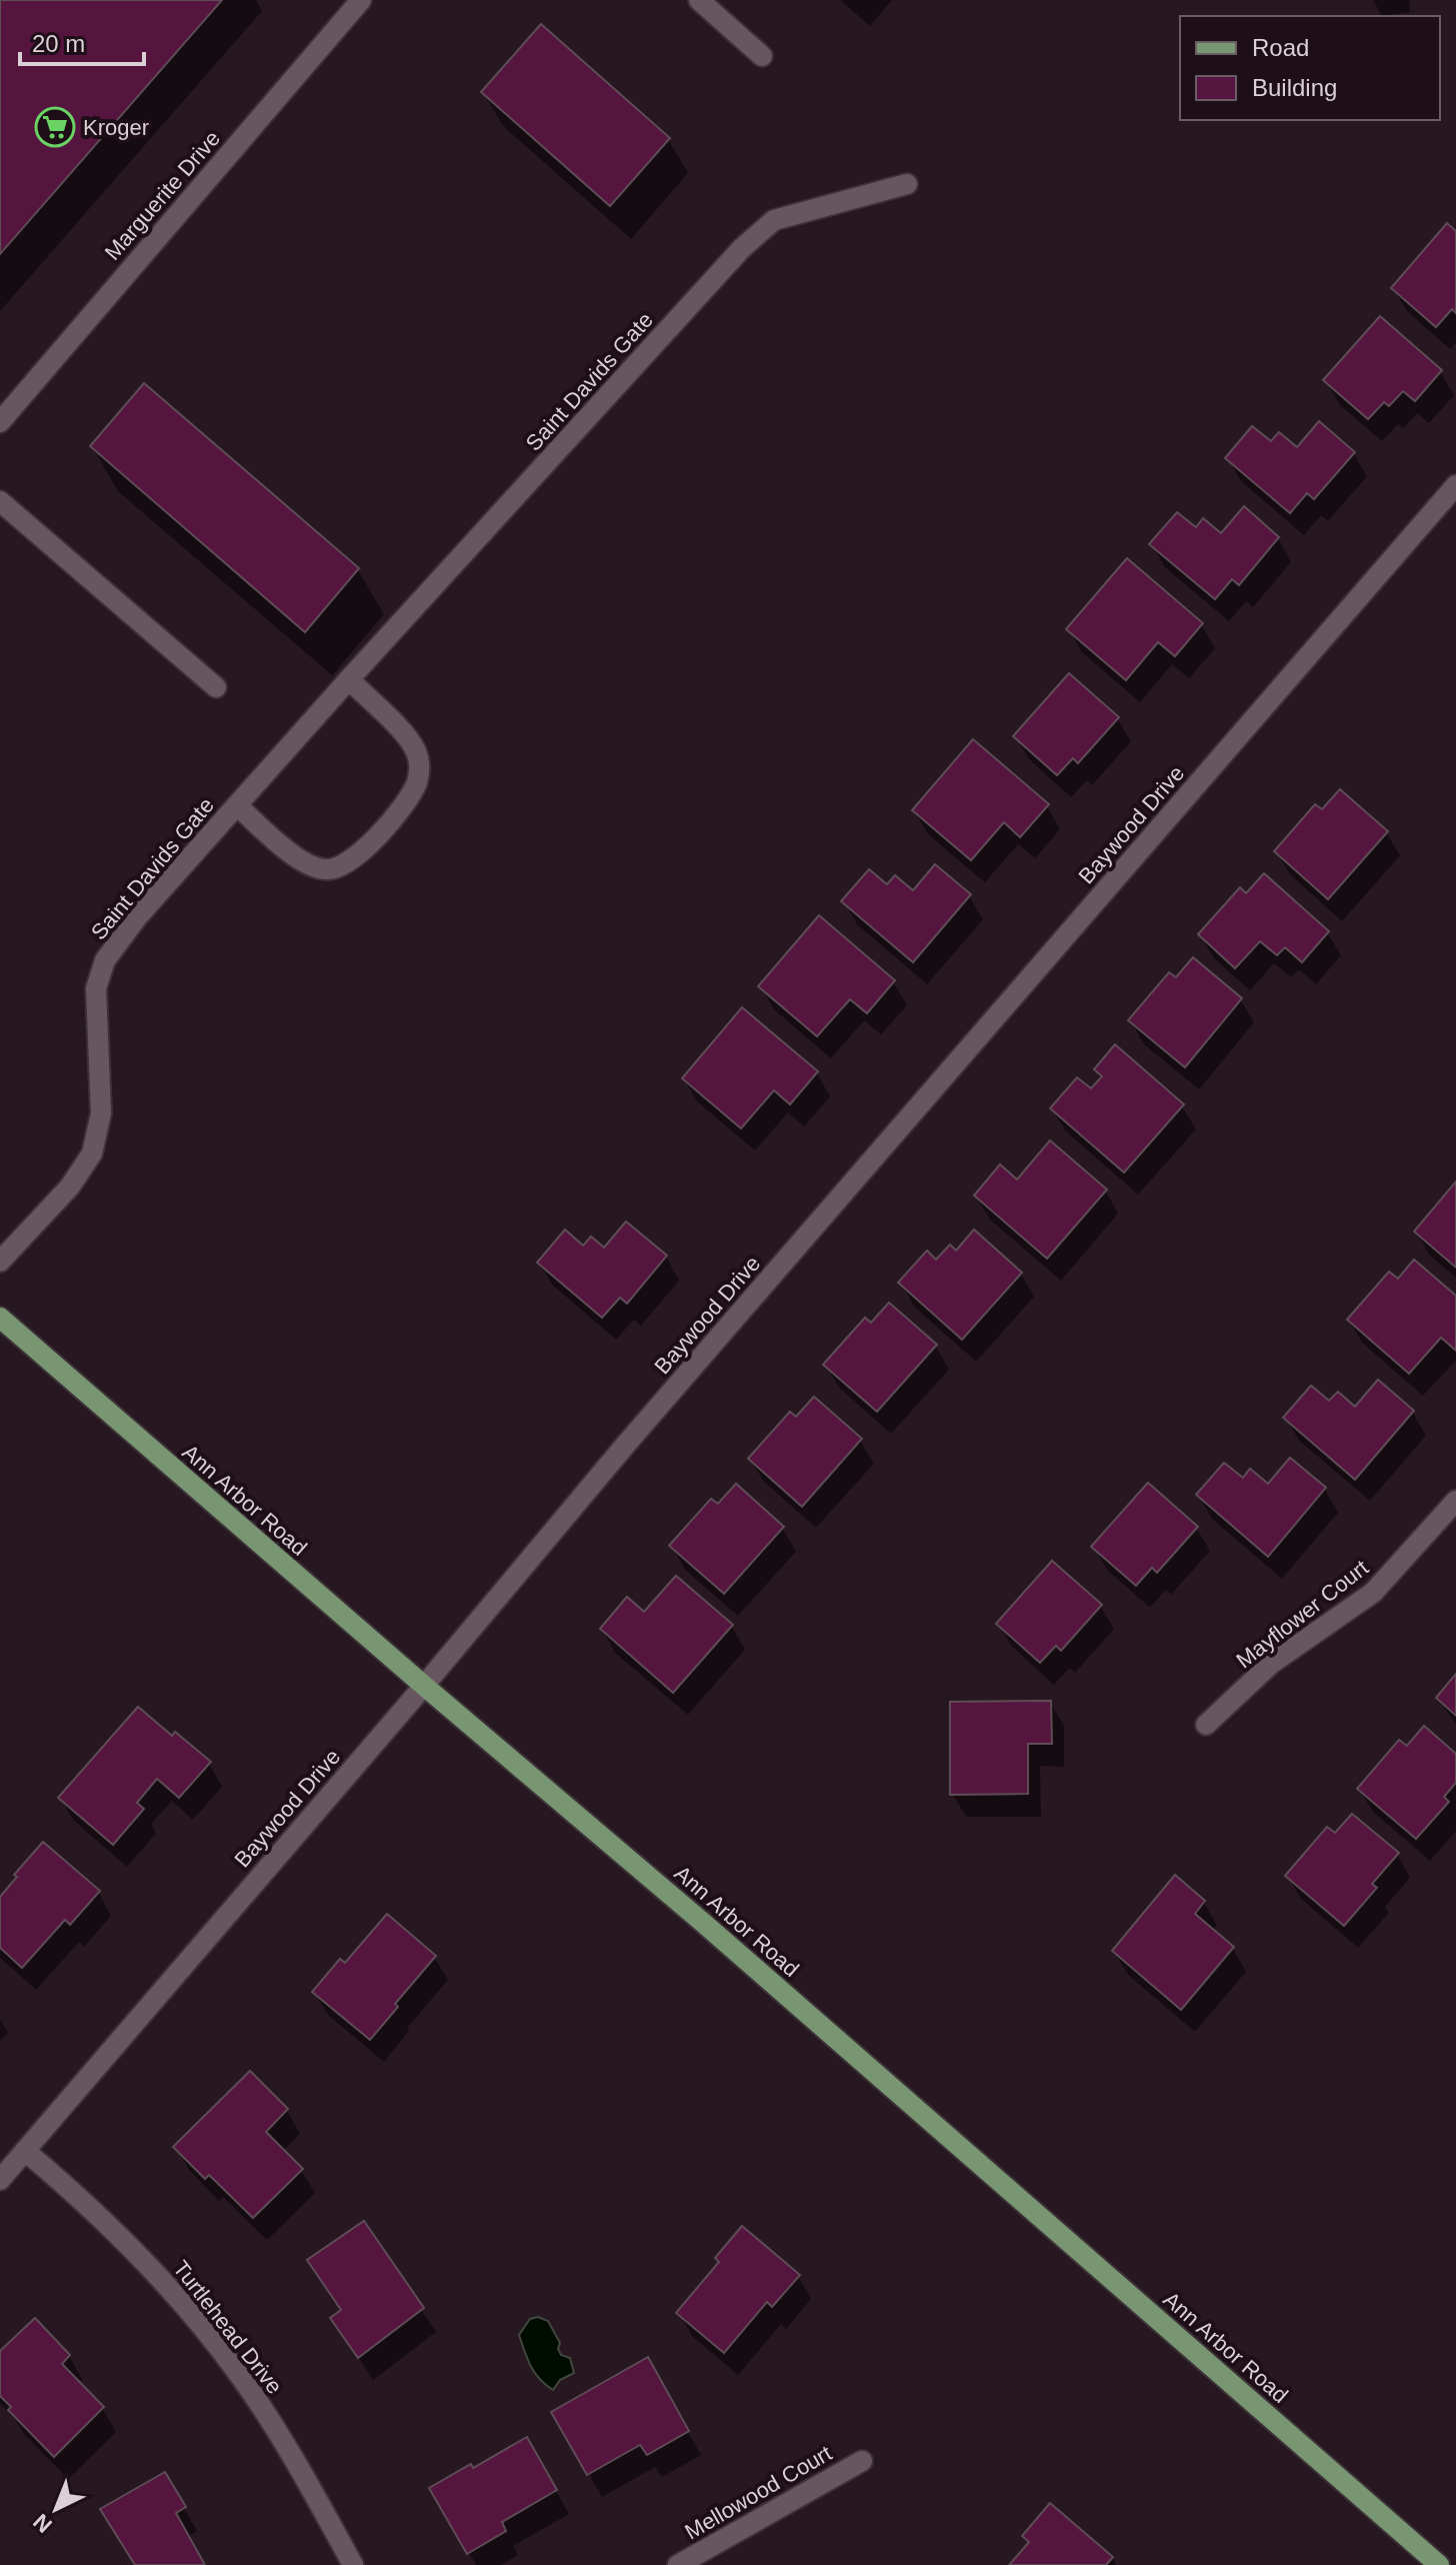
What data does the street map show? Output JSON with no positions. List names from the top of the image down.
{
  "streets": {
    "main road": ["Ann Arbor Road"],
    "street": [
      "Marguerite Drive",
      "Saint Davids Gate",
      "Baywood Drive",
      "Mayflower Court",
      "Turtlehead Drive",
      "Mellowood Court"
    ]
  },
  "crossings": [
    ["Baywood Drive", "Ann Arbor Road"],
    ["Baywood Drive", "Turtlehead Drive"]
  ],
  "places": {
    "supermarket": ["Kroger"]
  },
  "legend": ["Road", "Building"],
  "scale_bar": "20 m",
  "north": "bottom left"
}
